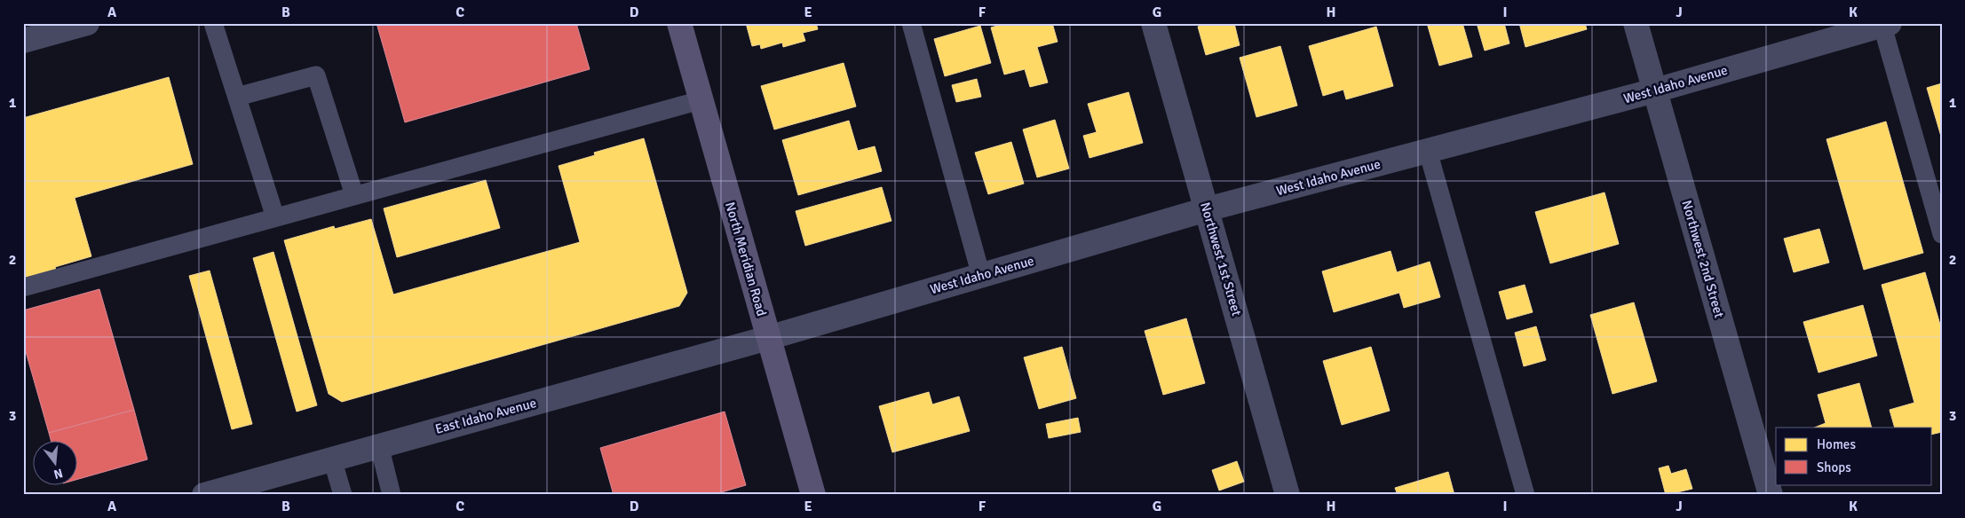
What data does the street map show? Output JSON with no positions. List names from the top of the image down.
{
  "streets": {
    "main road": ["North Meridian Road"],
    "street": [
      "West Idaho Avenue",
      "Northwest 1st Street",
      "Northwest 2nd Street",
      "East Idaho Avenue"
    ]
  },
  "crossings": [
    ["West Idaho Avenue", "North Meridian Road"],
    ["West Idaho Avenue", "Northwest 1st Street"],
    ["West Idaho Avenue", "Northwest 2nd Street"],
    ["West Idaho Avenue", "East Idaho Avenue"],
    ["North Meridian Road", "East Idaho Avenue"]
  ],
  "legend": ["Homes", "Shops"],
  "north": "bottom",
  "grid": {
    "columns": [
      "A",
      "B",
      "C",
      "D",
      "E",
      "F",
      "G",
      "H",
      "I",
      "J",
      "K"
    ],
    "rows": ["1", "2", "3"]
  }
}
